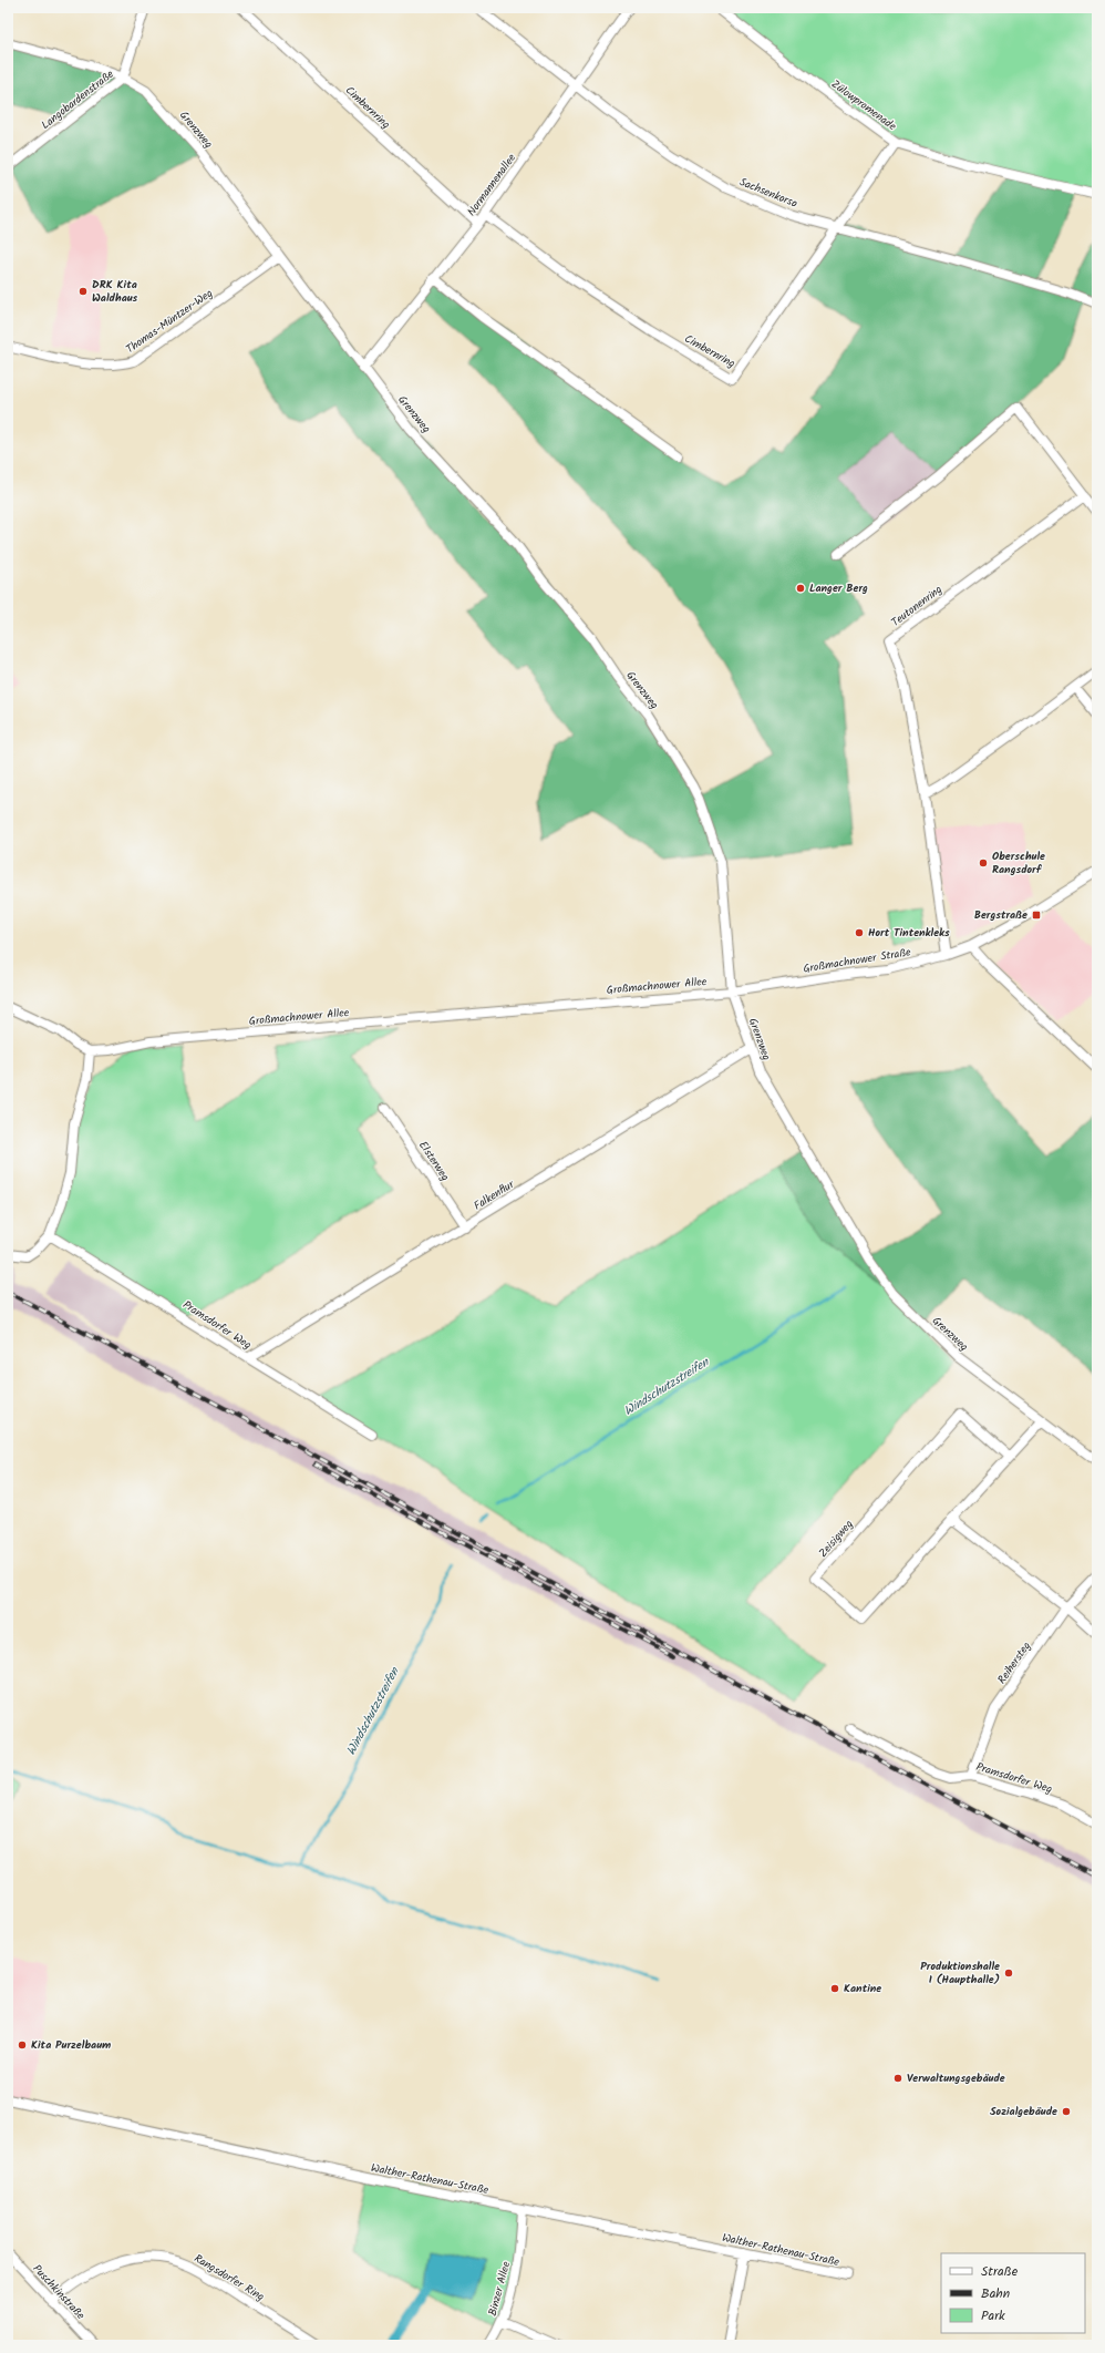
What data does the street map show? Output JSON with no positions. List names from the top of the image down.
{
  "streets": {
    "street": [
      "Langobardenstraße",
      "Zülowpromenade",
      "Cimbernring",
      "Grenzweg",
      "Normannenallee",
      "Sachsenkorso",
      "Thomas-Müntzer-Weg",
      "Teutonenring",
      "Großmachnower Straße",
      "Großmachnower Allee",
      "Elsterweg",
      "Falkenflur",
      "Pramsdorfer Weg",
      "Zeisigweg",
      "Reihersteg",
      "Walther-Rathenau-Straße",
      "Rangsdorfer Ring",
      "Binzer Allee",
      "Puschkinstraße"
    ]
  },
  "crossings": [
    ["Langobardenstraße", "Grenzweg"],
    ["Zülowpromenade", "Cimbernring"],
    ["Cimbernring", "Normannenallee"],
    ["Cimbernring", "Sachsenkorso"],
    ["Grenzweg", "Normannenallee"],
    ["Grenzweg", "Thomas-Müntzer-Weg"],
    ["Grenzweg", "Großmachnower Straße"],
    ["Grenzweg", "Großmachnower Allee"],
    ["Grenzweg", "Falkenflur"],
    ["Grenzweg", "Zeisigweg"],
    ["Normannenallee", "Sachsenkorso"],
    ["Teutonenring", "Großmachnower Straße"],
    ["Großmachnower Straße", "Großmachnower Allee"],
    ["Elsterweg", "Falkenflur"],
    ["Falkenflur", "Pramsdorfer Weg"],
    ["Pramsdorfer Weg", "Reihersteg"],
    ["Walther-Rathenau-Straße", "Binzer Allee"],
    ["Rangsdorfer Ring", "Puschkinstraße"]
  ],
  "water": ["Windschutzstreifen"],
  "places": {
    "other": [
      "DRK Kita Waldhaus",
      "Langer Berg",
      "Oberschule Rangsdorf",
      "Hort Tintenkleks",
      "Produktionshalle I (Haupthalle)",
      "Kantine",
      "Kita Purzelbaum",
      "Verwaltungsgebäude",
      "Sozialgebäude"
    ],
    "transit": ["Bergstraße"]
  },
  "legend": ["Straße", "Bahn", "Park"]
}
